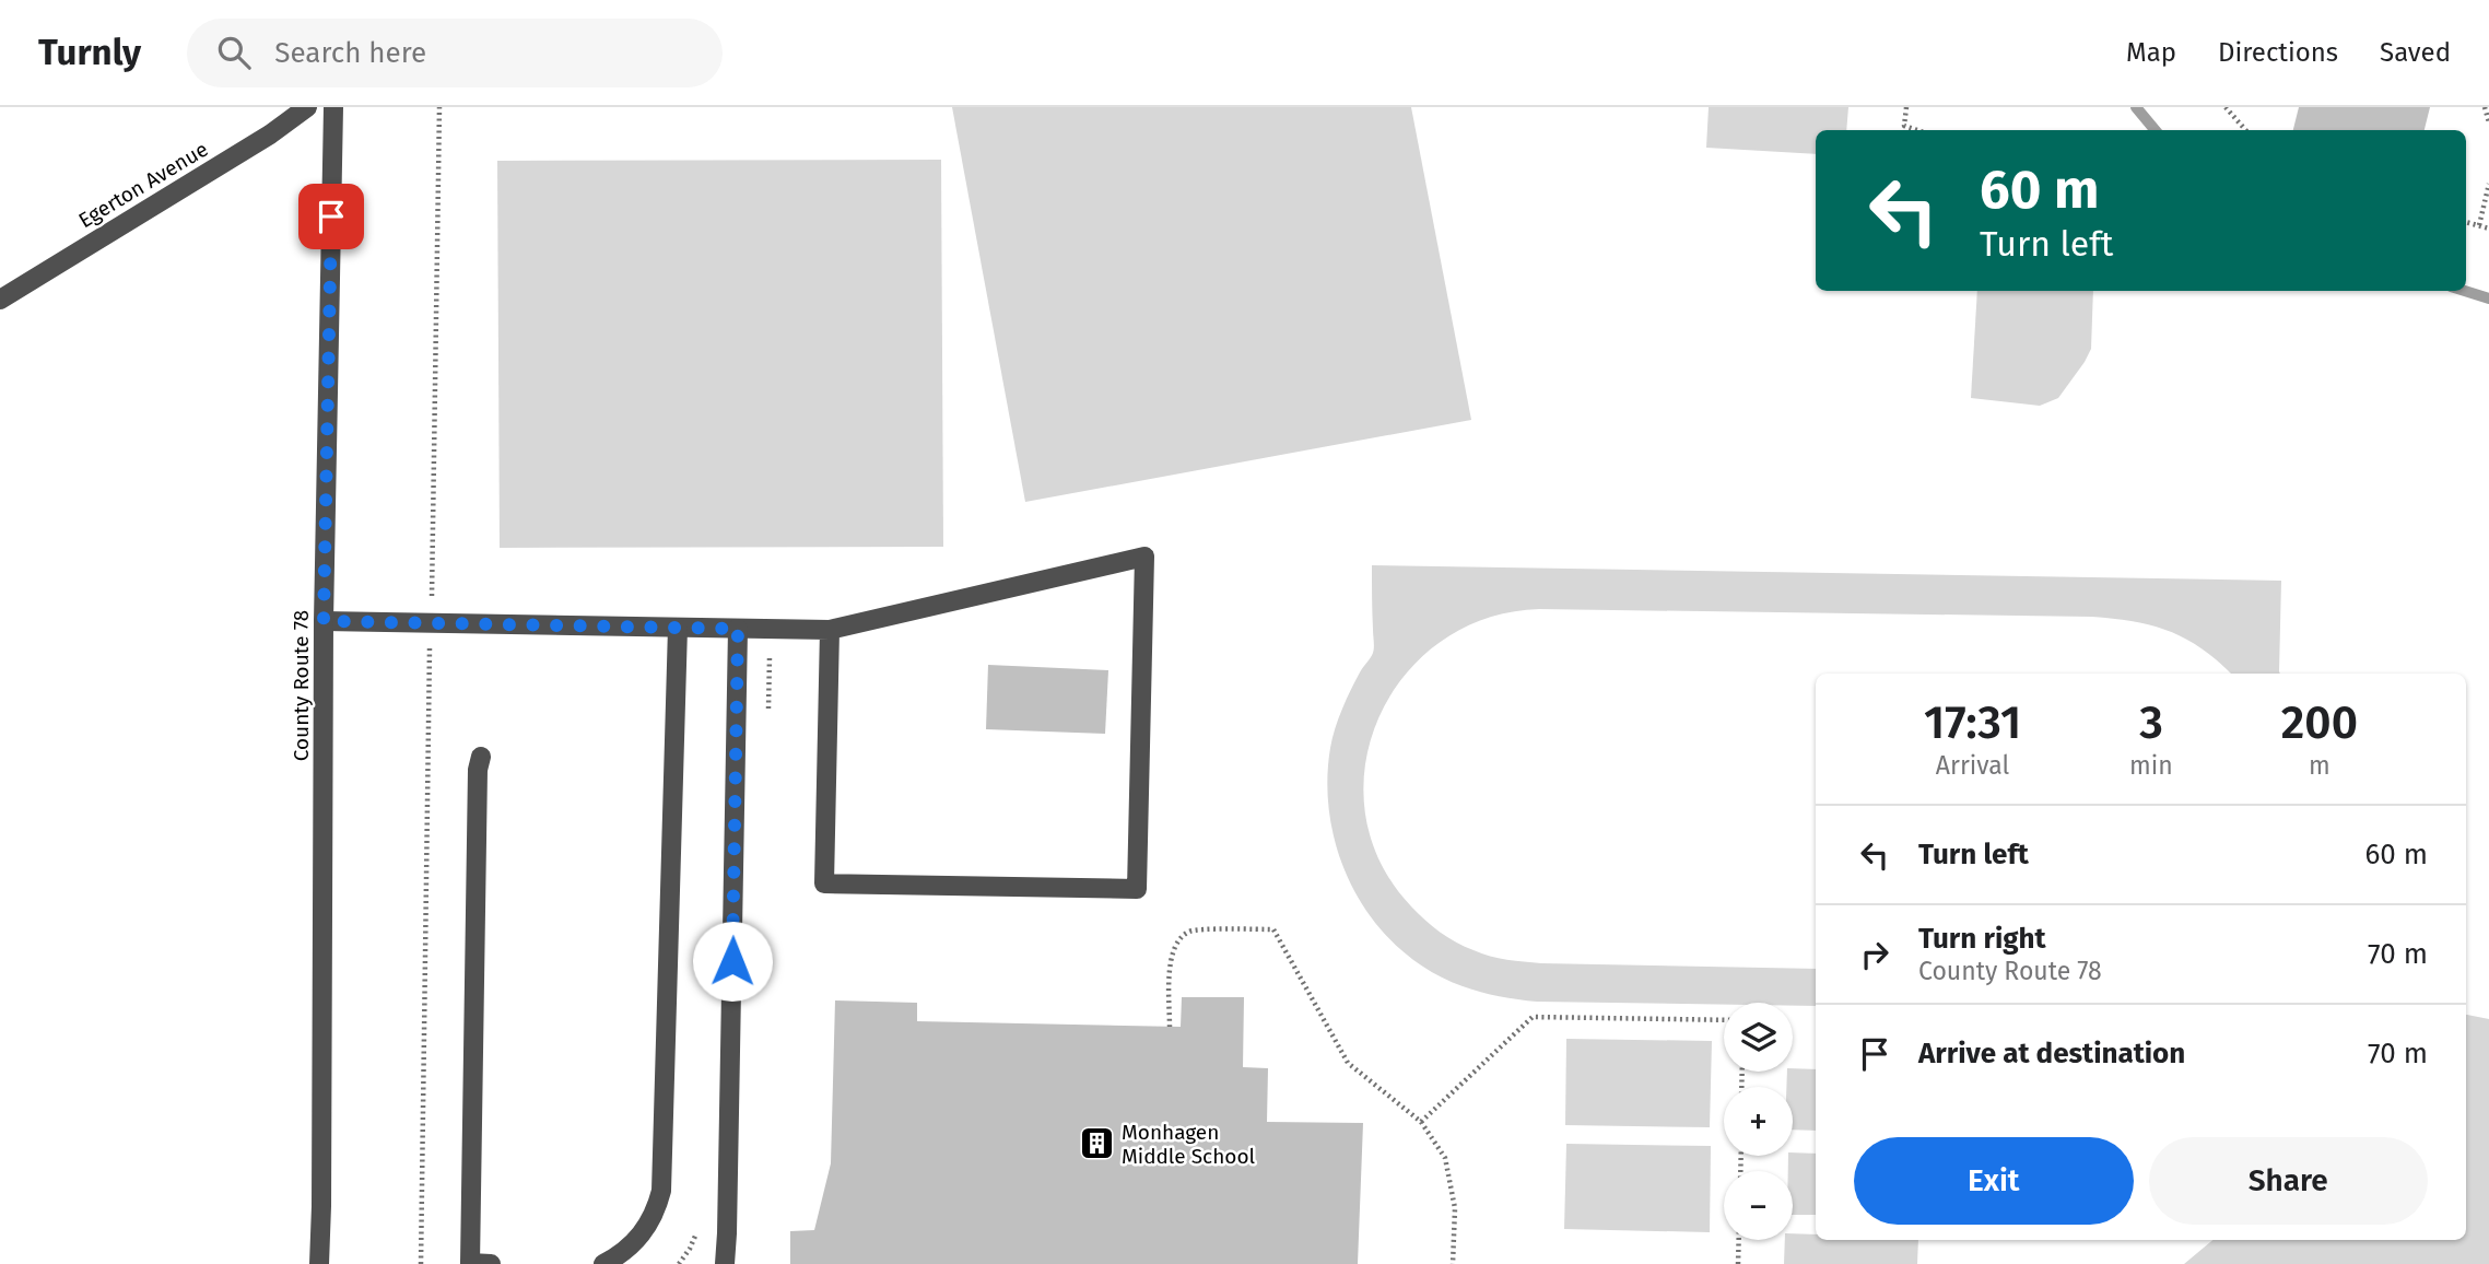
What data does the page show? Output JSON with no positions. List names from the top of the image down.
{
  "streets": {
    "street": ["Egerton Avenue", "County Route 78"]
  },
  "places": {
    "building": ["Monhagen Middle School"]
  },
  "page": {
    "header": "Turnly",
    "search": "Search here",
    "nav": ["Map", "Directions", "Saved"],
    "turn": ["60 m", "Turn left"],
    "eta": [
      "17:31",
      "Arrival",
      "3",
      "min",
      "200",
      "m"
    ],
    "list": [
      {
        "name": "Turn left",
        "value": "60 m"
      },
      {
        "name": "Turn right",
        "note": "County Route 78",
        "value": "70 m"
      },
      {
        "name": "Arrive at destination",
        "value": "70 m"
      }
    ],
    "map_buttons": ["+", "−"],
    "buttons": ["Exit", "Share"]
  }
}
